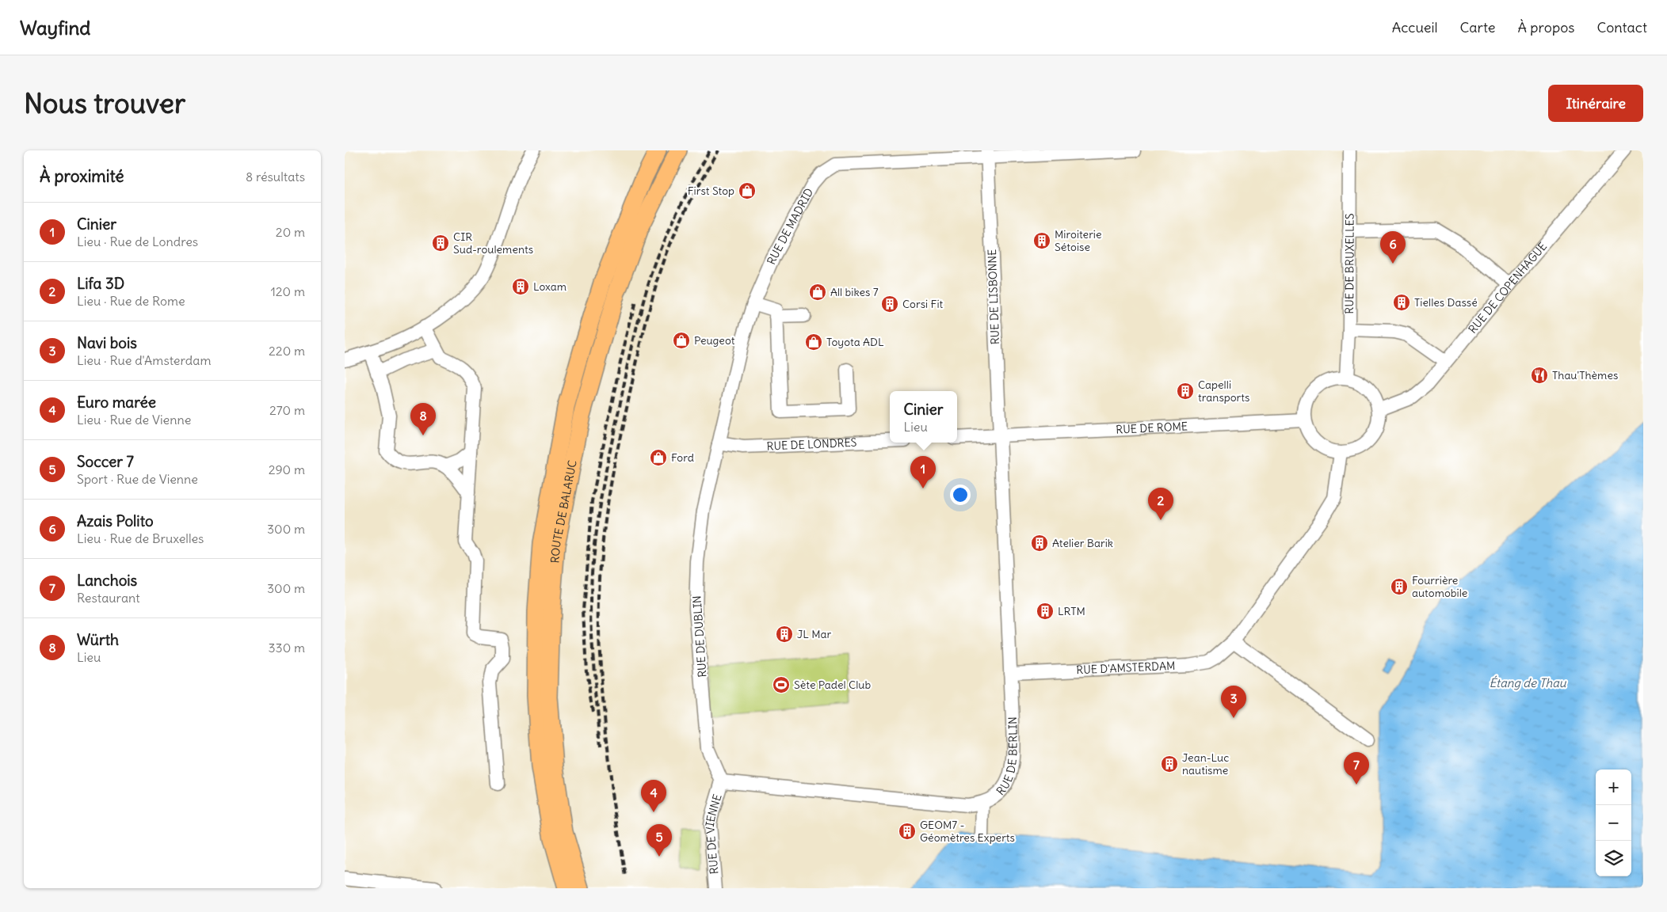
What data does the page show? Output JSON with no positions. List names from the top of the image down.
{
  "streets": {
    "main road": ["ROUTE DE BALARUC"],
    "street": [
      "RUE DE MADRID",
      "RUE DE BRUXELLES",
      "RUE DE COPENHAGUE",
      "RUE DE LISBONNE",
      "RUE DE ROME",
      "RUE DE LONDRES",
      "RUE DE DUBLIN",
      "RUE D'AMSTERDAM",
      "RUE DE BERLIN",
      "RUE DE VIENNE"
    ]
  },
  "crossings": [
    ["RUE DE MADRID", "RUE DE LISBONNE"],
    ["RUE DE MADRID", "RUE DE LONDRES"],
    ["RUE DE MADRID", "RUE DE DUBLIN"],
    ["RUE DE BRUXELLES", "RUE DE COPENHAGUE"],
    ["RUE DE BRUXELLES", "RUE DE ROME"],
    ["RUE DE BRUXELLES", "RUE D'AMSTERDAM"],
    ["RUE DE COPENHAGUE", "RUE DE ROME"],
    ["RUE DE COPENHAGUE", "RUE D'AMSTERDAM"],
    ["RUE DE LISBONNE", "RUE DE ROME"],
    ["RUE DE LISBONNE", "RUE DE BERLIN"],
    ["RUE DE ROME", "RUE D'AMSTERDAM"],
    ["RUE DE ROME", "RUE DE BERLIN"],
    ["RUE DE LONDRES", "RUE DE DUBLIN"],
    ["RUE DE DUBLIN", "RUE DE BERLIN"],
    ["RUE DE DUBLIN", "RUE DE VIENNE"],
    ["RUE D'AMSTERDAM", "RUE DE BERLIN"],
    ["RUE DE BERLIN", "RUE DE VIENNE"]
  ],
  "water": ["Étang de Thau"],
  "places": {
    "shop": [
      "First Stop",
      "All bikes 7",
      "Peugeot",
      "Toyota ADL",
      "Ford"
    ],
    "building": [
      "Miroiterie Sétoise",
      "CIR Sud-roulements",
      "Loxam",
      "Tielles Dassé",
      "Corsi Fit",
      "Capelli transports",
      "Atelier Barik",
      "Fourrière automobile",
      "LRTM",
      "JL Mar",
      "Jean-Luc nautisme",
      "GEOM7 - Géomètres Experts"
    ],
    "restaurant": ["Thau'Thèmes"],
    "sports": ["Sète Padel Club"]
  },
  "page": {
    "header": "Wayfind",
    "nav": [
      "Accueil",
      "Carte",
      "À propos",
      "Contact"
    ],
    "buttons": "Itinéraire",
    "title": "Nous trouver",
    "heading": ["À proximité", "8 résultats"],
    "list": [
      {
        "mark": "1",
        "name": "Cinier",
        "note": "Lieu · Rue de Londres",
        "value": "20 m"
      },
      {
        "mark": "2",
        "name": "Lifa 3D",
        "note": "Lieu · Rue de Rome",
        "value": "120 m"
      },
      {
        "mark": "3",
        "name": "Navi bois",
        "note": "Lieu · Rue d'Amsterdam",
        "value": "220 m"
      },
      {
        "mark": "4",
        "name": "Euro marée",
        "note": "Lieu · Rue de Vienne",
        "value": "270 m"
      },
      {
        "mark": "5",
        "name": "Soccer 7",
        "note": "Sport · Rue de Vienne",
        "value": "290 m"
      },
      {
        "mark": "6",
        "name": "Azais Polito",
        "note": "Lieu · Rue de Bruxelles",
        "value": "300 m"
      },
      {
        "mark": "7",
        "name": "Lanchois",
        "note": "Restaurant",
        "value": "300 m"
      },
      {
        "mark": "8",
        "name": "Würth",
        "note": "Lieu",
        "value": "330 m"
      }
    ],
    "pins": [
      "6",
      "8",
      "1",
      "2",
      "3",
      "7",
      "4",
      "5"
    ],
    "popup": ["Cinier", "Lieu"],
    "map_buttons": ["+", "−"]
  }
}
